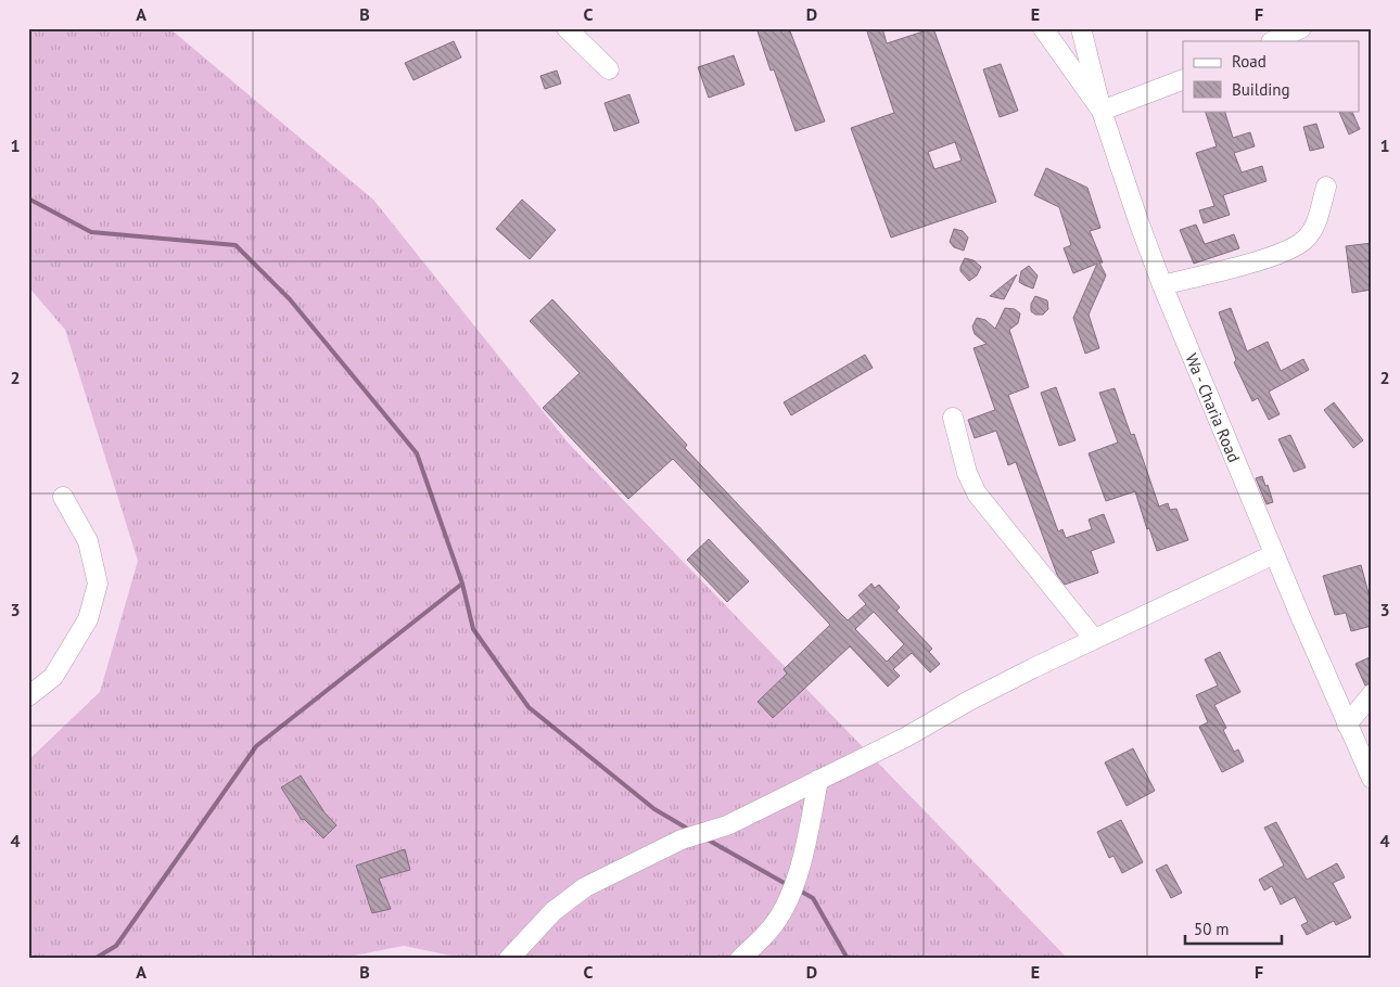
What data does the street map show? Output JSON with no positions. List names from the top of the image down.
{
  "streets": {
    "street": ["Wa - Charia Road"]
  },
  "legend": ["Road", "Building"],
  "scale_bar": "50 m",
  "grid": {
    "columns": [
      "A",
      "B",
      "C",
      "D",
      "E",
      "F"
    ],
    "rows": [
      "1",
      "2",
      "3",
      "4"
    ]
  }
}
